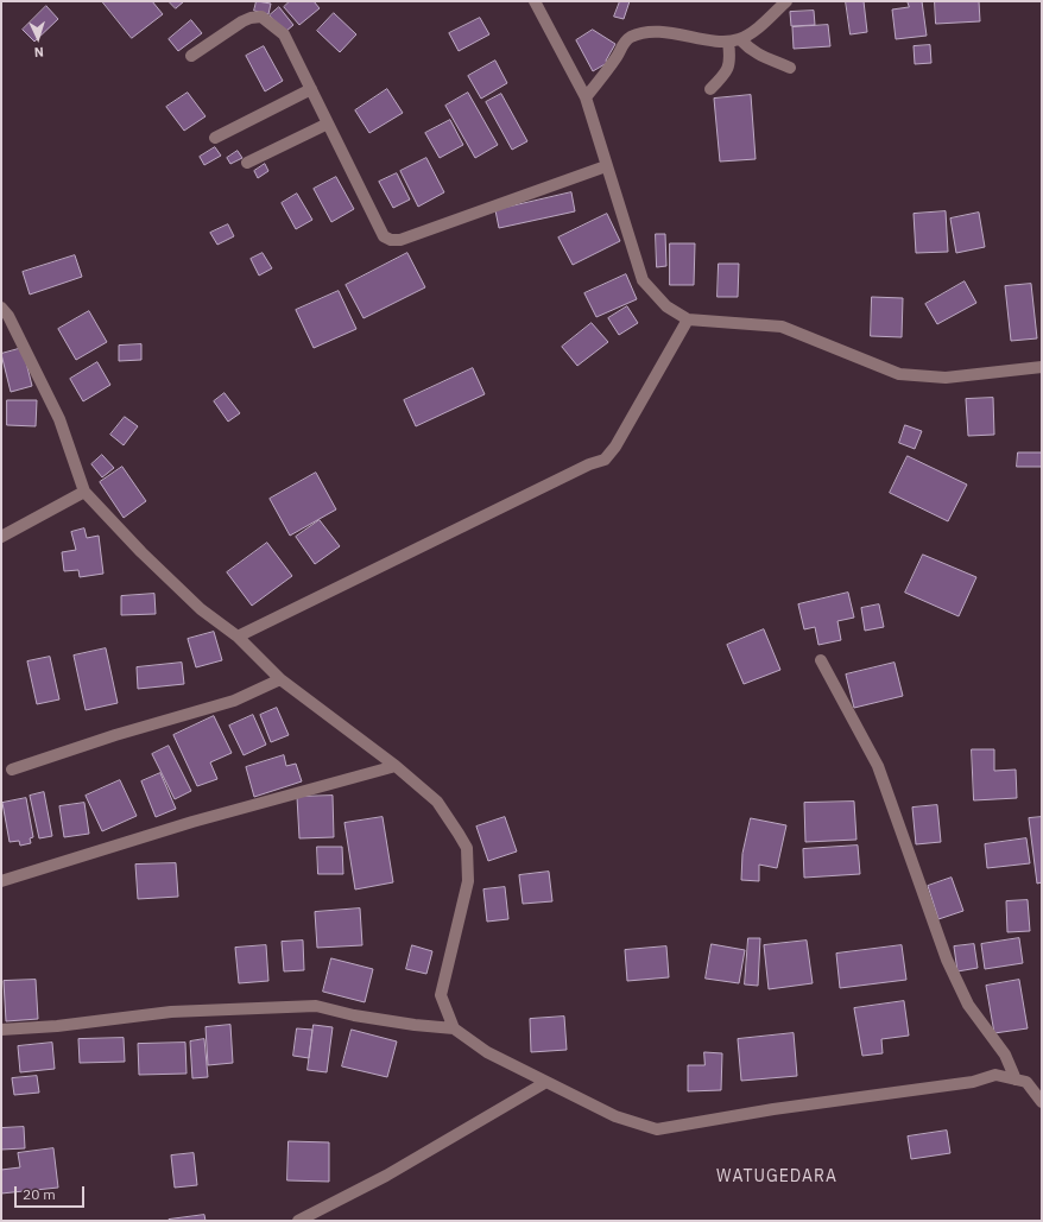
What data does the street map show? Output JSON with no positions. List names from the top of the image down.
{
  "districts": ["WATUGEDARA"],
  "scale_bar": "20 m",
  "north": "bottom"
}
